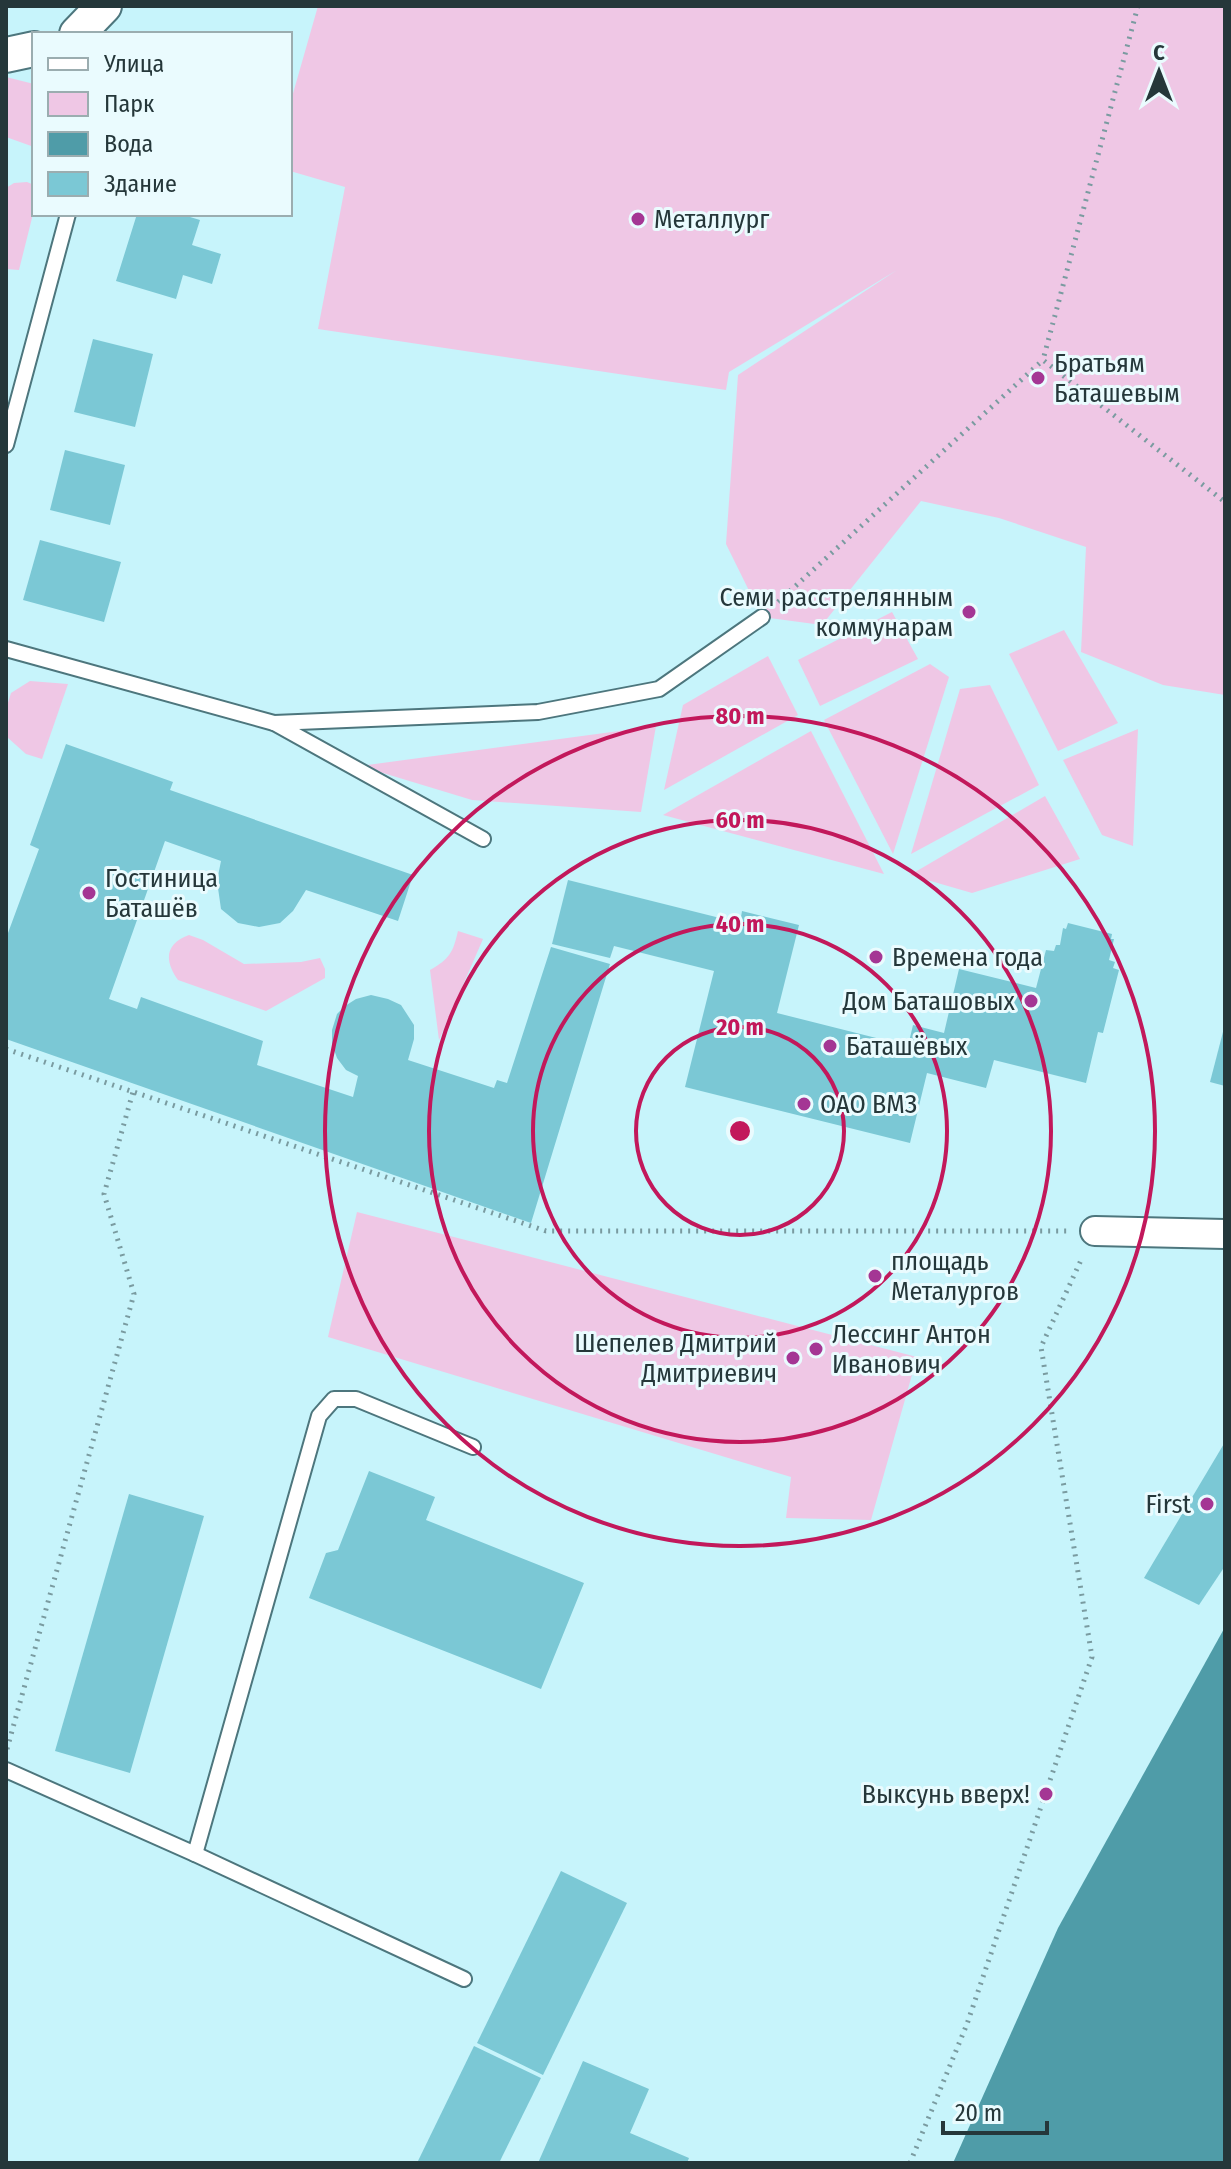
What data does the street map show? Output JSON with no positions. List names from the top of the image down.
{
  "places": [
    "Металлург",
    "Братьям Баташевым",
    "Семи расстрелянным коммунарам",
    "Гостиница Баташёв",
    "Времена года",
    "Дом Баташовых",
    "Баташёвых",
    "ОАО ВМЗ",
    "площадь Металургов",
    "Лессинг Антон Иванович",
    "Шепелев Дмитрий Дмитриевич",
    "First",
    "Выксунь вверх!"
  ],
  "legend": [
    "Улица",
    "Парк",
    "Вода",
    "Здание"
  ],
  "scale_bar": "20 m",
  "north": "top",
  "rings": [
    "80 m",
    "60 m",
    "40 m",
    "20 m"
  ]
}
